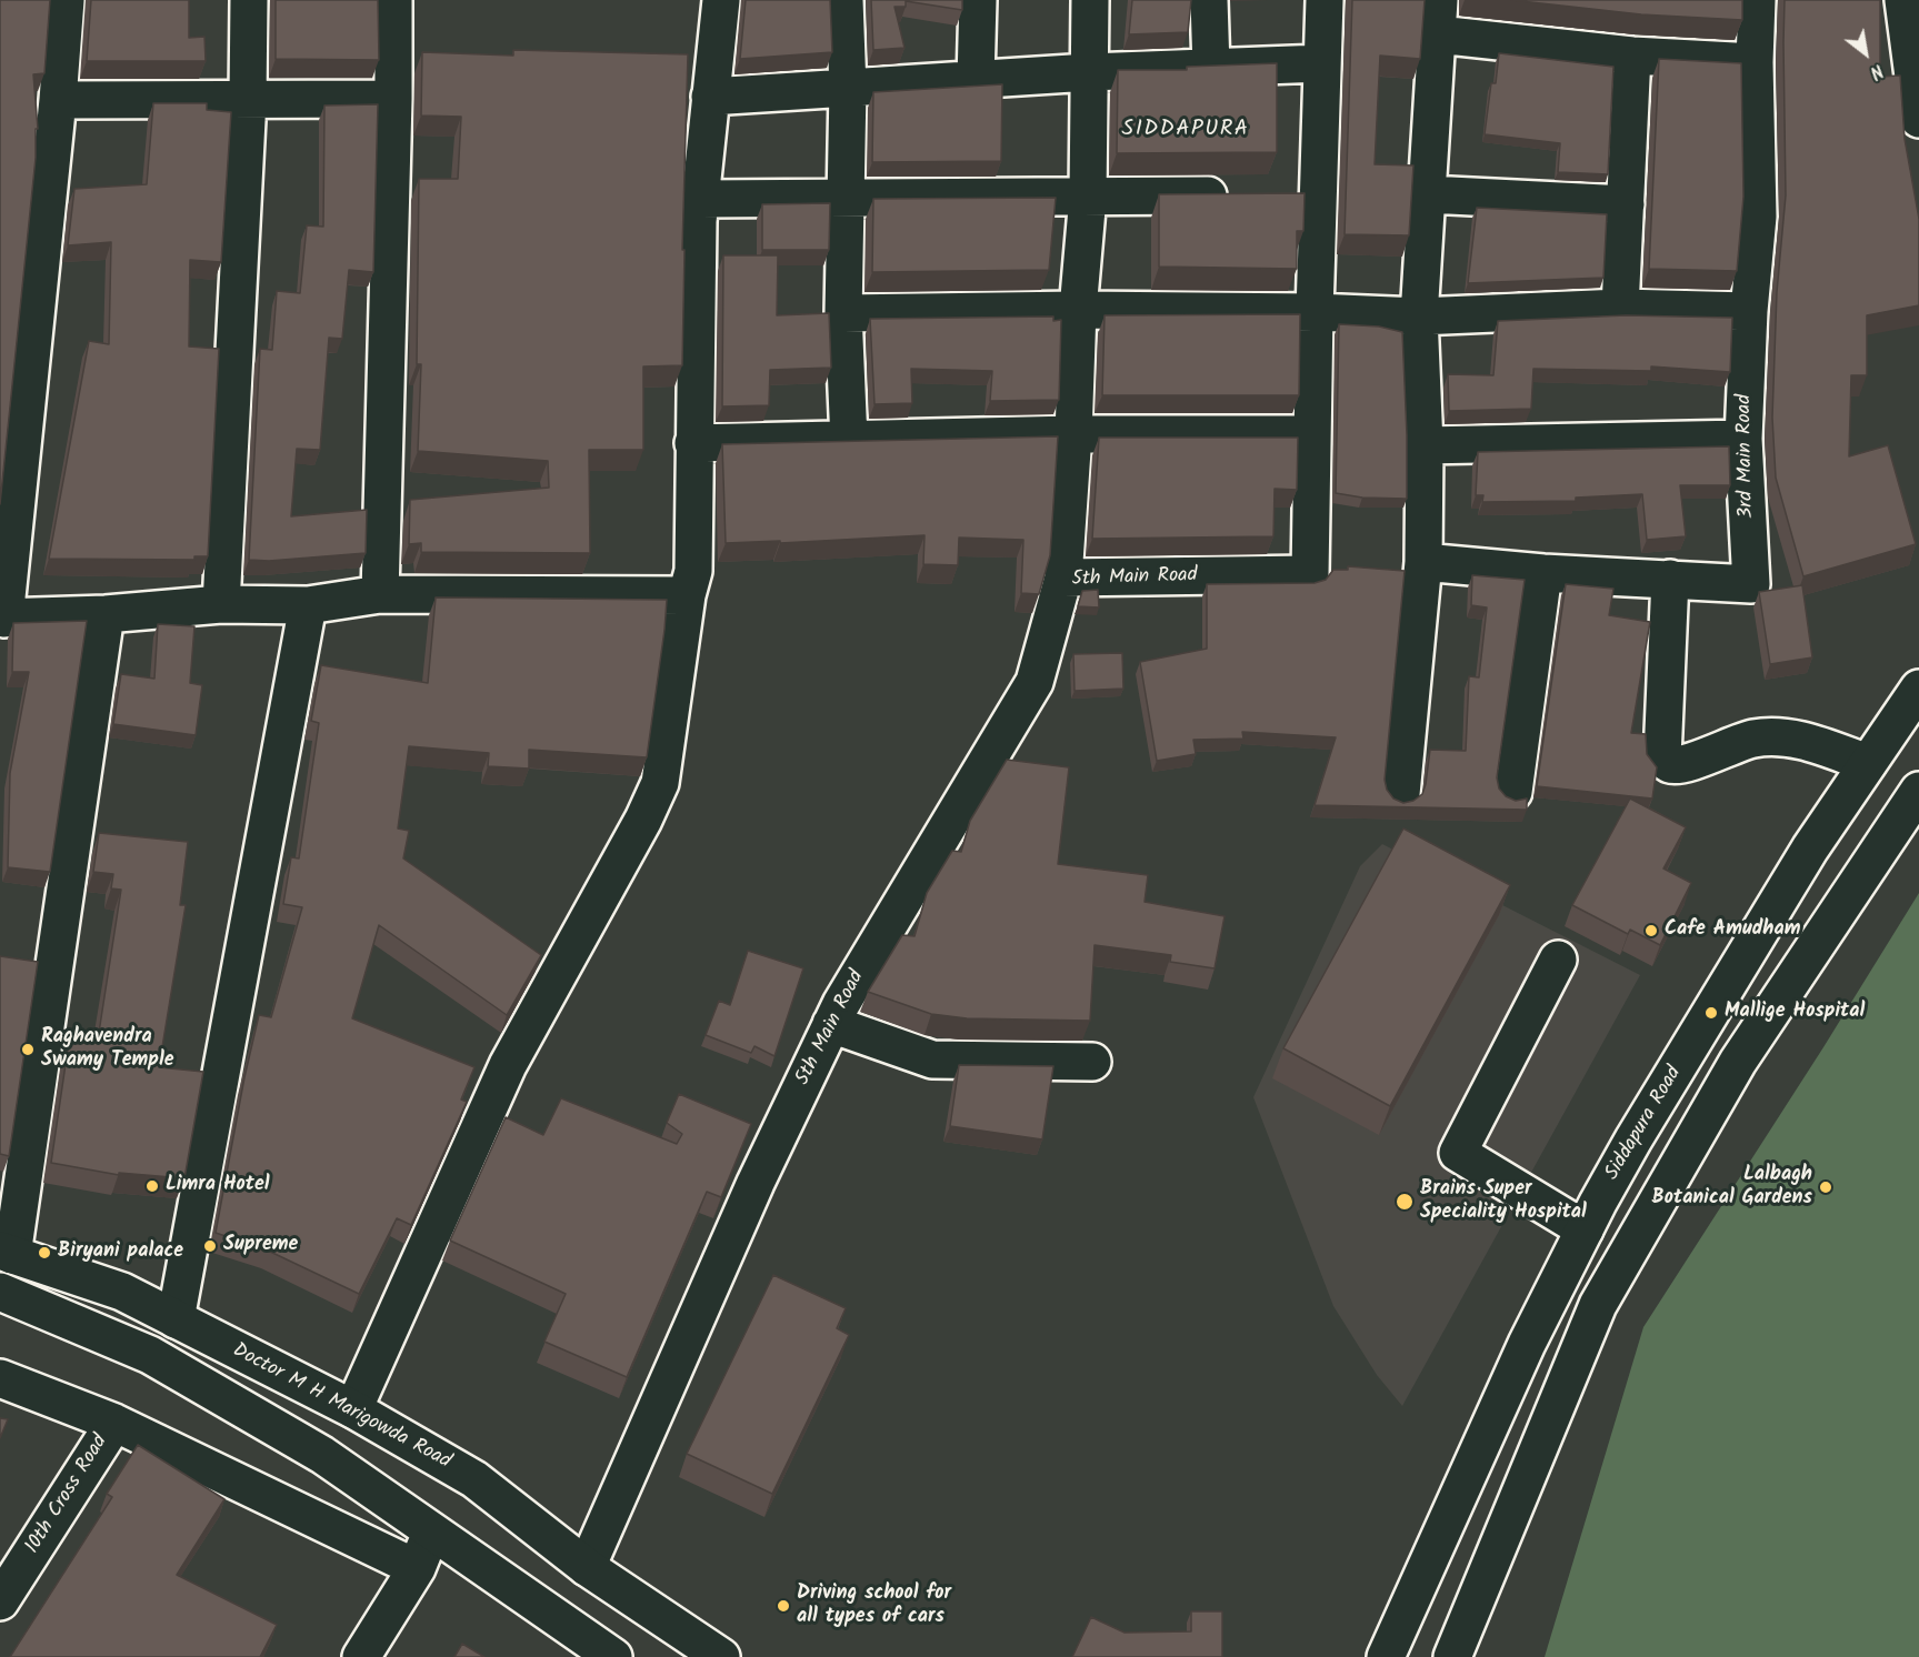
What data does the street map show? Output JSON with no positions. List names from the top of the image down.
{
  "streets": {
    "street": [
      "3rd Main Road",
      "5th Main Road",
      "Siddapura Road",
      "Doctor M H Marigowda Road",
      "10th Cross Road"
    ]
  },
  "crossings": [
    ["5th Main Road", "Doctor M H Marigowda Road"]
  ],
  "districts": ["SIDDAPURA"],
  "places": [
    "Cafe Amudham",
    "Mallige Hospital",
    "Raghavendra Swamy Temple",
    "Limra Hotel",
    "Lalbagh Botanical Gardens",
    "Brains Super Speciality Hospital",
    "Supreme",
    "Biryani palace",
    "Driving school for all types of cars"
  ],
  "north": "bottom right"
}
